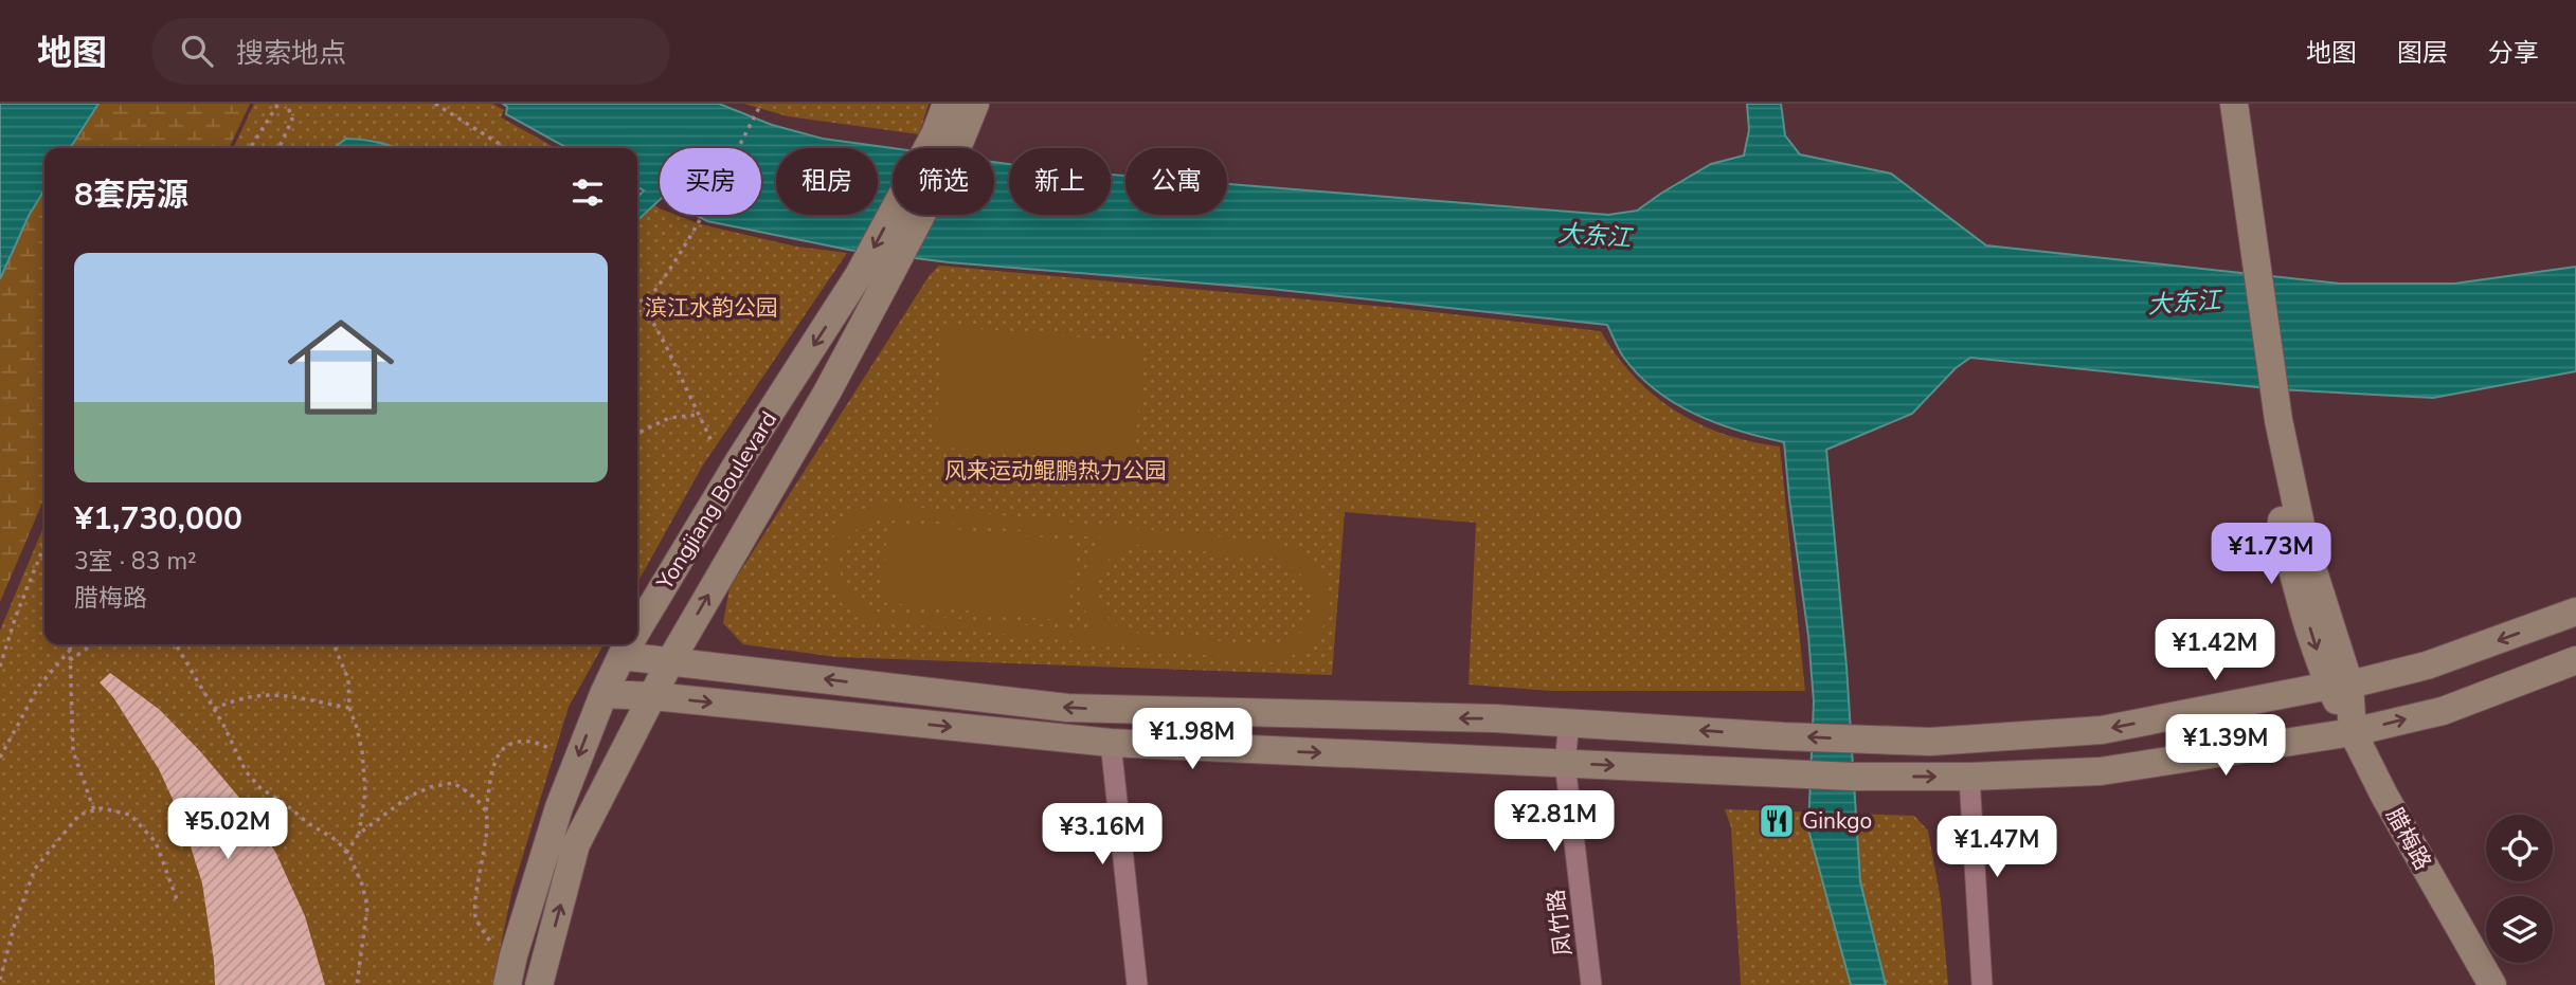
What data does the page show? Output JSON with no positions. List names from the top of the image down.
{
  "streets": {
    "street": ["Yongjiang Boulevard", "腊梅路", "凤竹路"]
  },
  "water": ["大东江"],
  "parks": ["滨江水韵公园", "风来运动鲲鹏热力公园"],
  "places": {
    "restaurant": ["Ginkgo"]
  },
  "page": {
    "header": "地图",
    "search": "搜索地点",
    "nav": ["地图", "图层", "分享"],
    "chip": [
      "买房",
      "租房",
      "筛选",
      "新上",
      "公寓"
    ],
    "heading": "8套房源",
    "list": [
      {
        "name": "¥1,730,000",
        "note": "3室 · 83 m² · 腊梅路"
      }
    ],
    "price": [
      "¥1.73M",
      "¥1.42M",
      "¥1.98M",
      "¥1.39M",
      "¥2.81M",
      "¥5.02M",
      "¥3.16M",
      "¥1.47M"
    ]
  }
}
